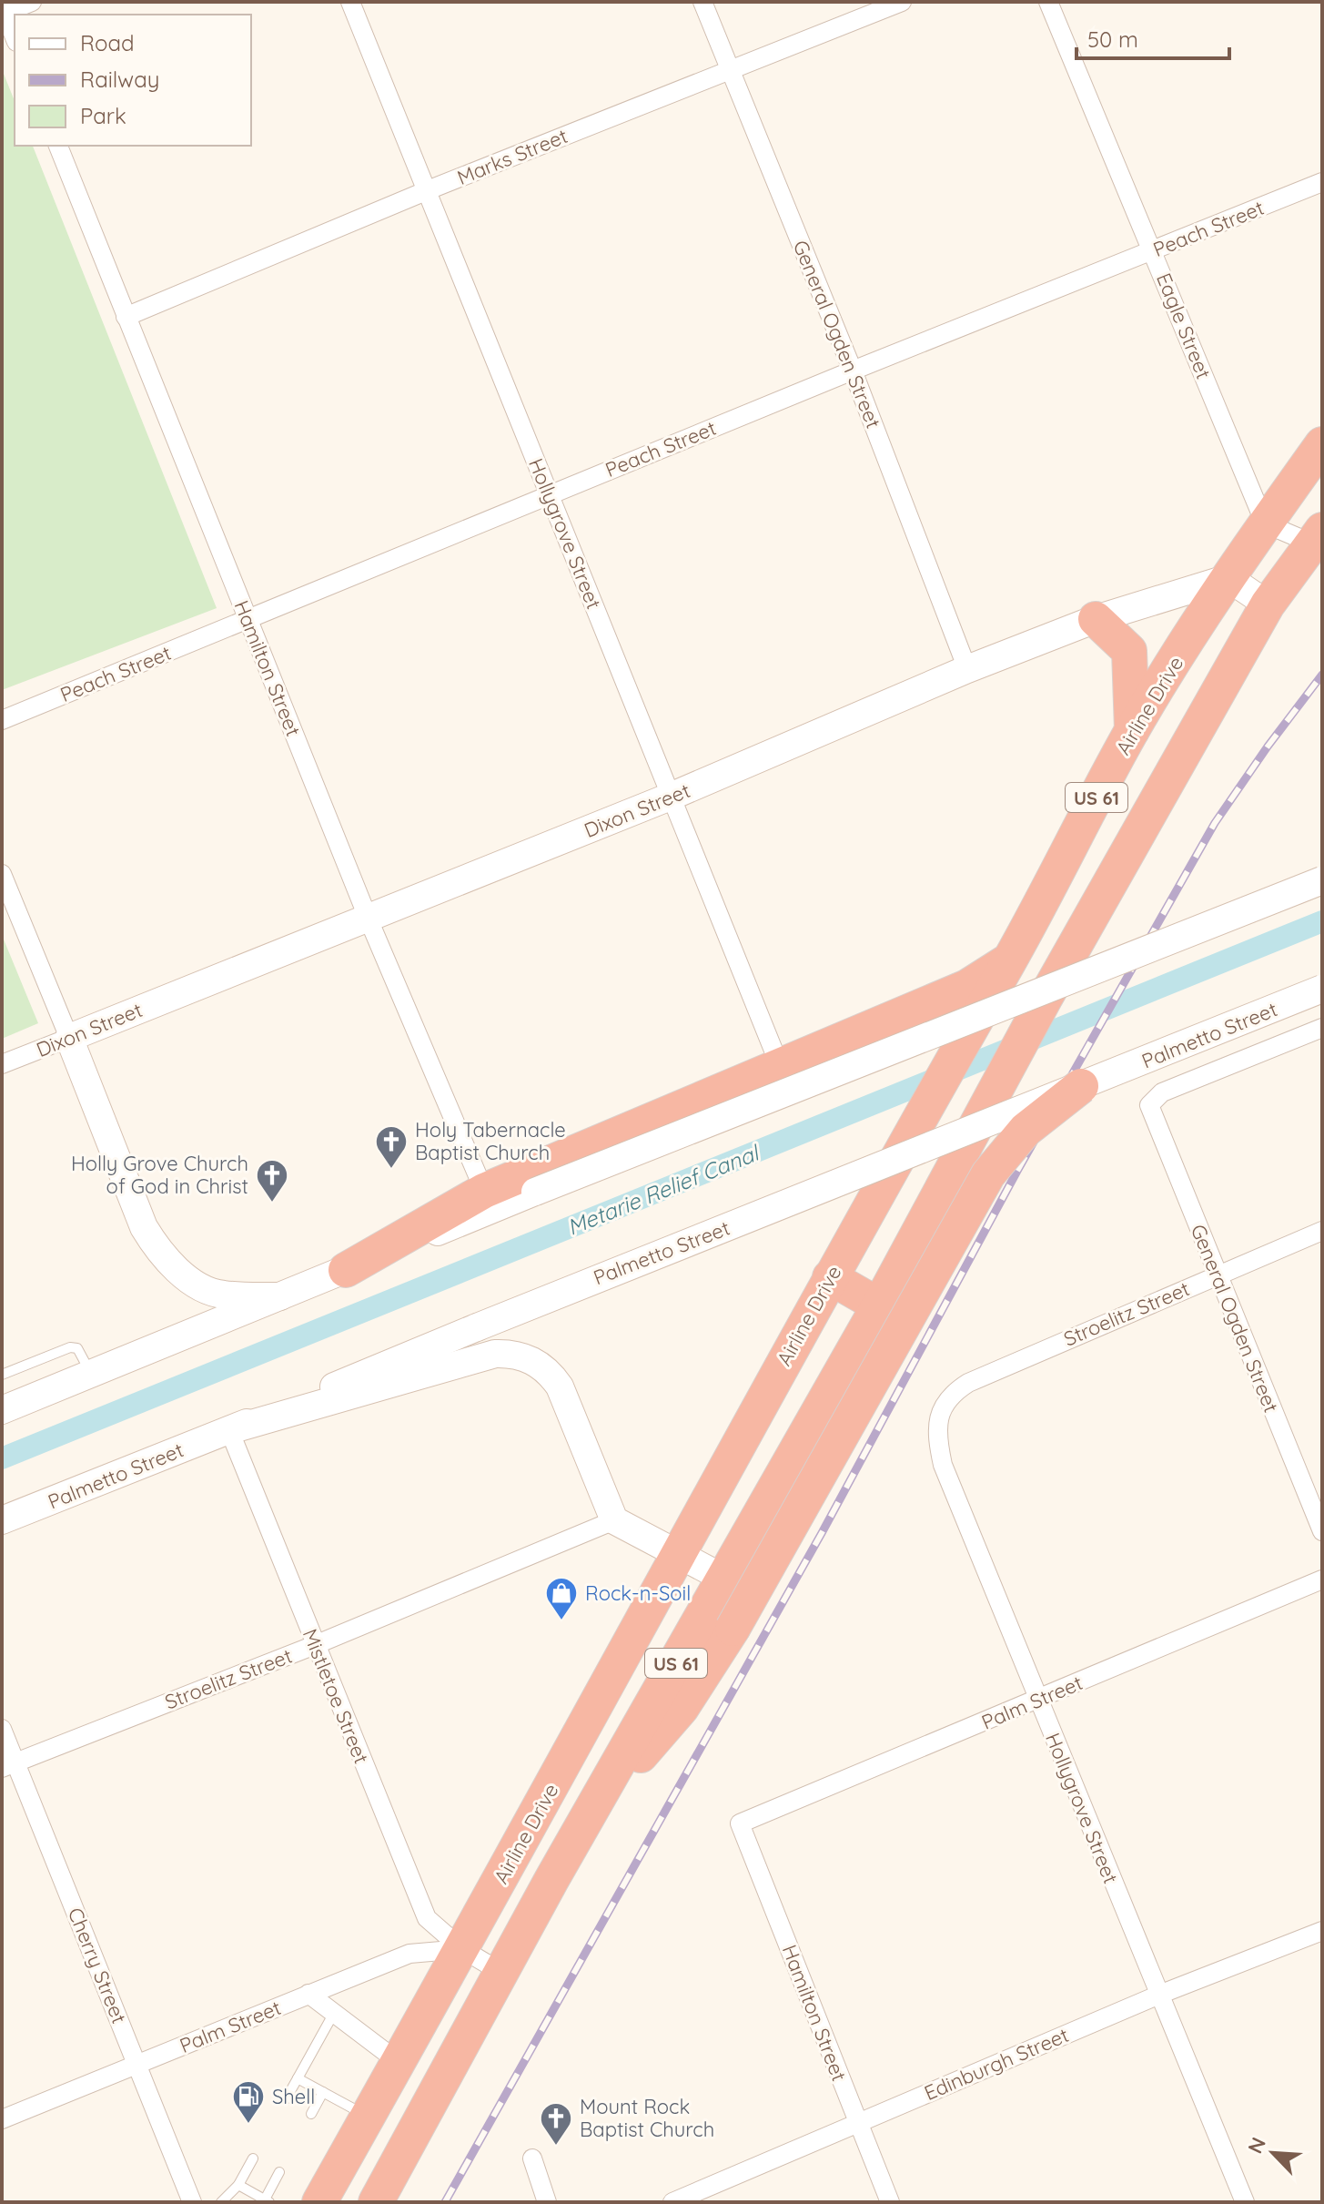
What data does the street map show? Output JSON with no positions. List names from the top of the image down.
{
  "streets": {
    "highway": ["Airline Drive", "US 61"],
    "street": [
      "Marks Street",
      "Peach Street",
      "Eagle Street",
      "General Ogden Street",
      "Hollygrove Street",
      "Hamilton Street",
      "Dixon Street",
      "Palmetto Street",
      "Stroelitz Street",
      "Mistletoe Street",
      "Palm Street",
      "Cherry Street",
      "Edinburgh Street"
    ]
  },
  "crossings": [
    ["Marks Street", "General Ogden Street"],
    ["Marks Street", "Hollygrove Street"],
    ["Marks Street", "Hamilton Street"],
    ["Peach Street", "Eagle Street"],
    ["Peach Street", "General Ogden Street"],
    ["Peach Street", "Hollygrove Street"],
    ["Peach Street", "Hamilton Street"],
    ["Eagle Street", "Airline Drive"],
    ["General Ogden Street", "Dixon Street"],
    ["General Ogden Street", "Palmetto Street"],
    ["General Ogden Street", "Stroelitz Street"],
    ["Hollygrove Street", "Dixon Street"],
    ["Hollygrove Street", "Stroelitz Street"],
    ["Hollygrove Street", "Palm Street"],
    ["Hollygrove Street", "Edinburgh Street"],
    ["Hamilton Street", "Dixon Street"],
    ["Hamilton Street", "Palm Street"],
    ["Hamilton Street", "Edinburgh Street"],
    ["Airline Drive", "Dixon Street"],
    ["Airline Drive", "Mistletoe Street"],
    ["Airline Drive", "Palm Street"],
    ["US 61", "Mistletoe Street"],
    ["Palmetto Street", "Mistletoe Street"],
    ["Stroelitz Street", "Mistletoe Street"],
    ["Stroelitz Street", "Cherry Street"],
    ["Mistletoe Street", "Palm Street"],
    ["Palm Street", "Cherry Street"]
  ],
  "water": ["Metarie Relief Canal"],
  "places": {
    "church": ["Holy Tabernacle Baptist Church", "Holly Grove Church of God in Christ", "Mount Rock Baptist Church"],
    "shop": ["Rock-n-Soil"],
    "fuel station": ["Shell"]
  },
  "legend": ["Road", "Railway", "Park"],
  "scale_bar": "50 m",
  "north": "top left"
}
